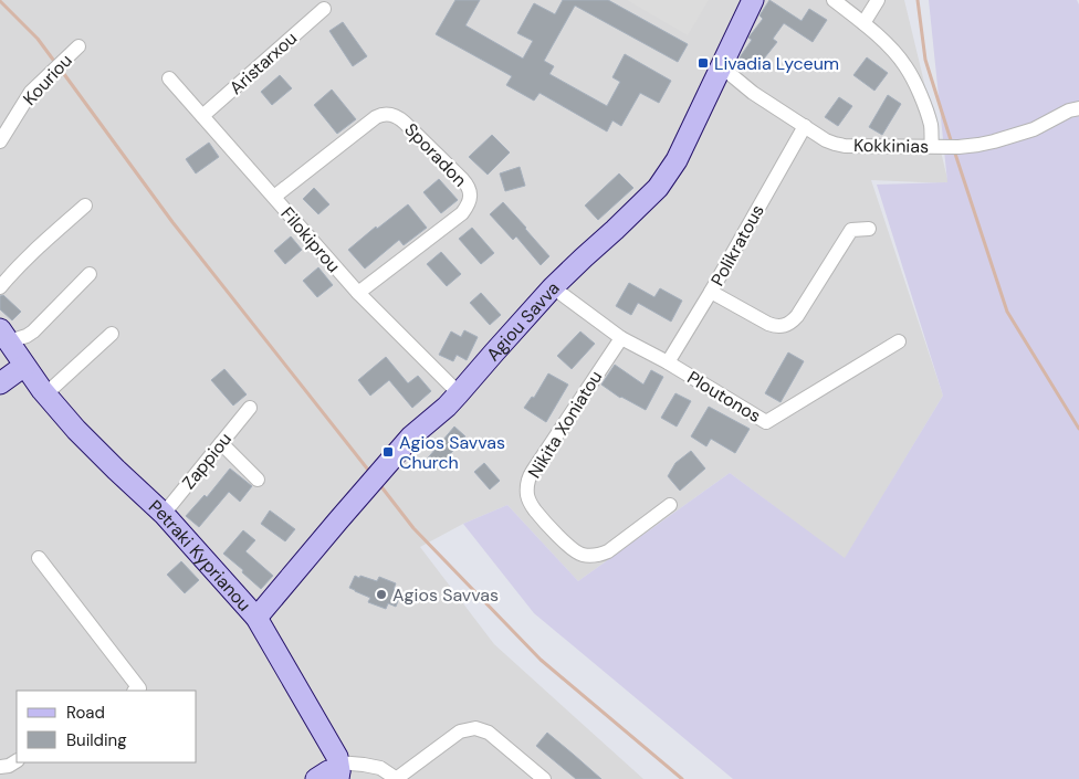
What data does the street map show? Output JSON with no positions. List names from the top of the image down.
{
  "streets": {
    "street": [
      "Aristarxou",
      "Kouriou",
      "Kokkinias",
      "Sporadon",
      "Filokiprou",
      "Polikratous",
      "Agiou Savva",
      "Ploutonos",
      "Nikita Xoniatou",
      "Zappiou",
      "Petraki Kyprianou"
    ]
  },
  "crossings": [
    ["Aristarxou", "Filokiprou"],
    ["Kokkinias", "Polikratous"],
    ["Kokkinias", "Agiou Savva"],
    ["Sporadon", "Filokiprou"],
    ["Filokiprou", "Agiou Savva"],
    ["Polikratous", "Ploutonos"],
    ["Agiou Savva", "Ploutonos"],
    ["Agiou Savva", "Petraki Kyprianou"],
    ["Ploutonos", "Nikita Xoniatou"],
    ["Zappiou", "Petraki Kyprianou"]
  ],
  "places": {
    "transit": ["Livadia Lyceum", "Agios Savvas Church"],
    "other": ["Agios Savvas"]
  },
  "legend": ["Road", "Building"]
}
